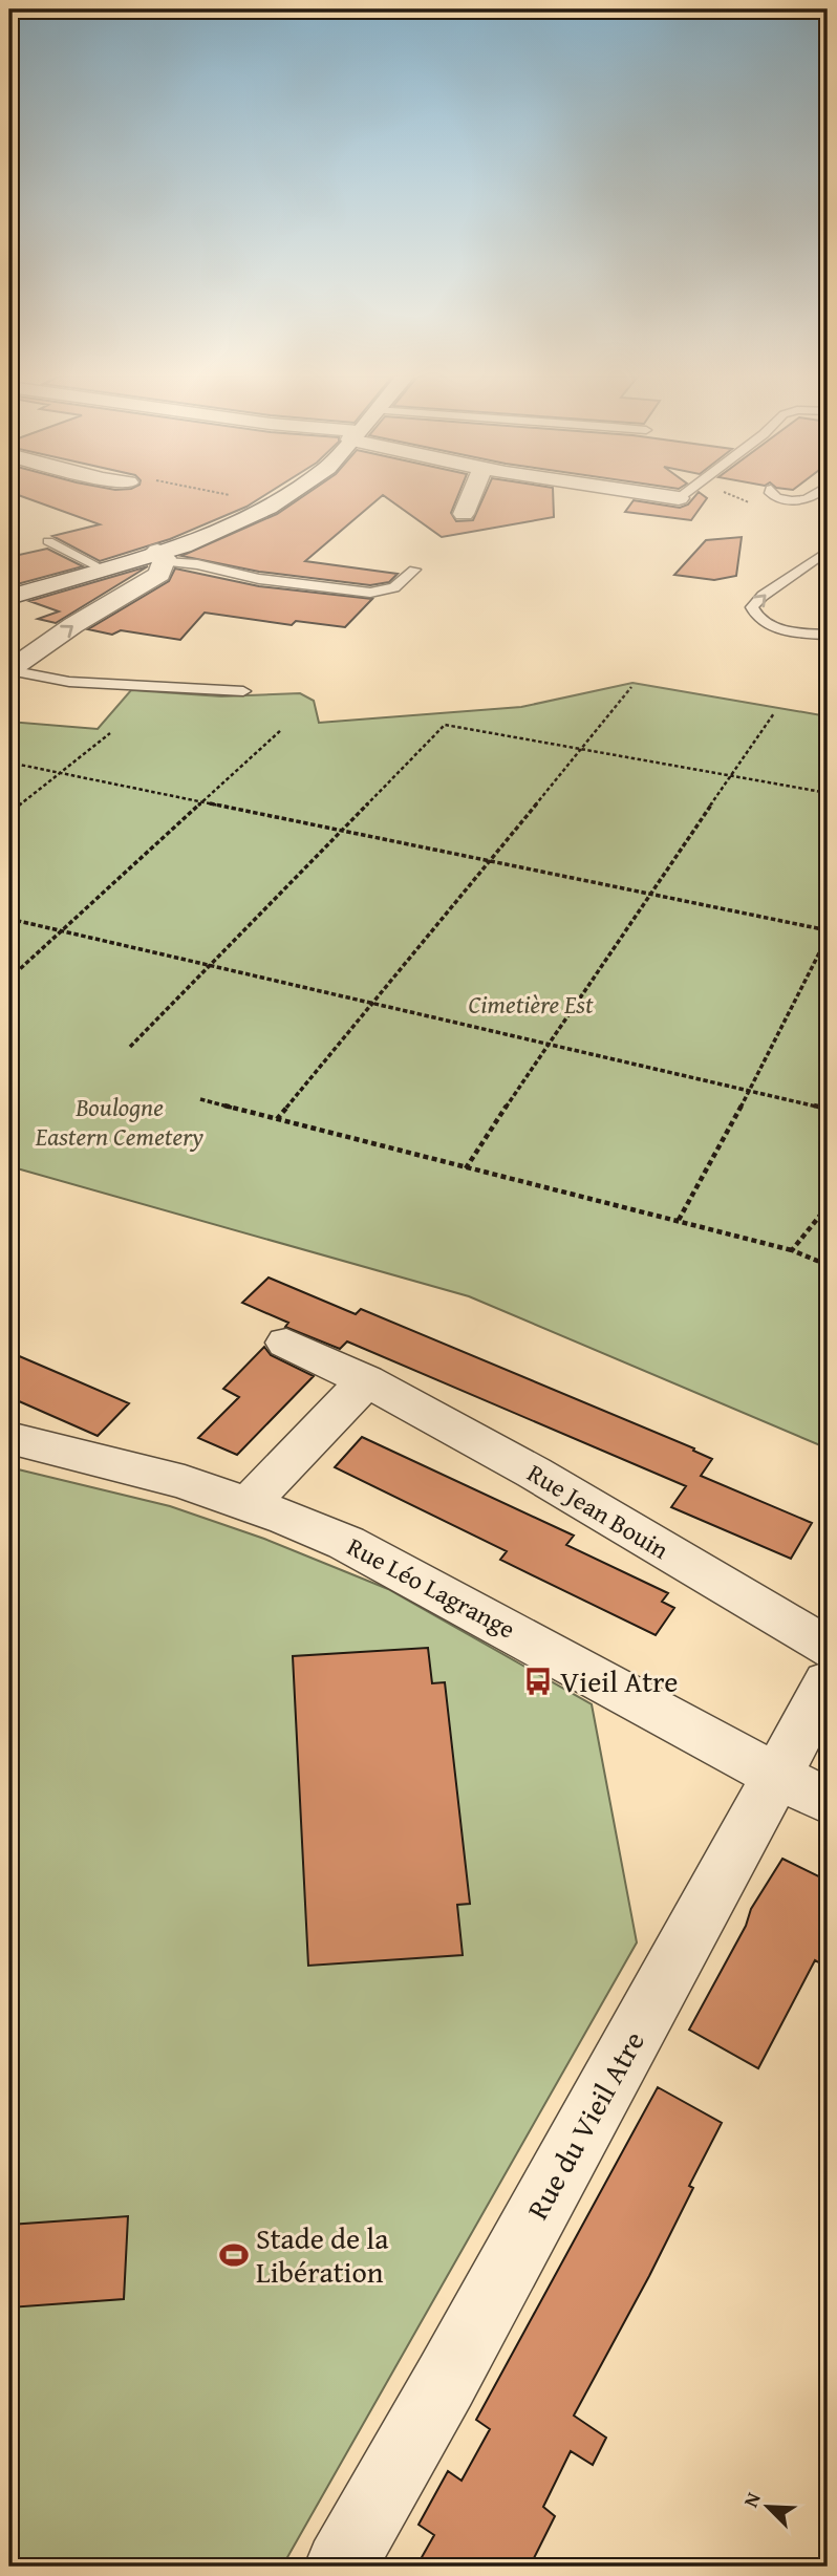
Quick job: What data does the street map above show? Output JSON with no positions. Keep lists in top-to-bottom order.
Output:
{
  "streets": {
    "street": ["Rue Jean Bouin", "Rue Léo Lagrange", "Rue du Vieil Atre"]
  },
  "crossings": [
    ["Rue Léo Lagrange", "Rue du Vieil Atre"]
  ],
  "parks": ["Cimetière Est", "Boulogne Eastern Cemetery"],
  "places": {
    "bus stop": ["Vieil Atre"],
    "sports": ["Stade de la Libération"]
  },
  "north": "top left"
}
